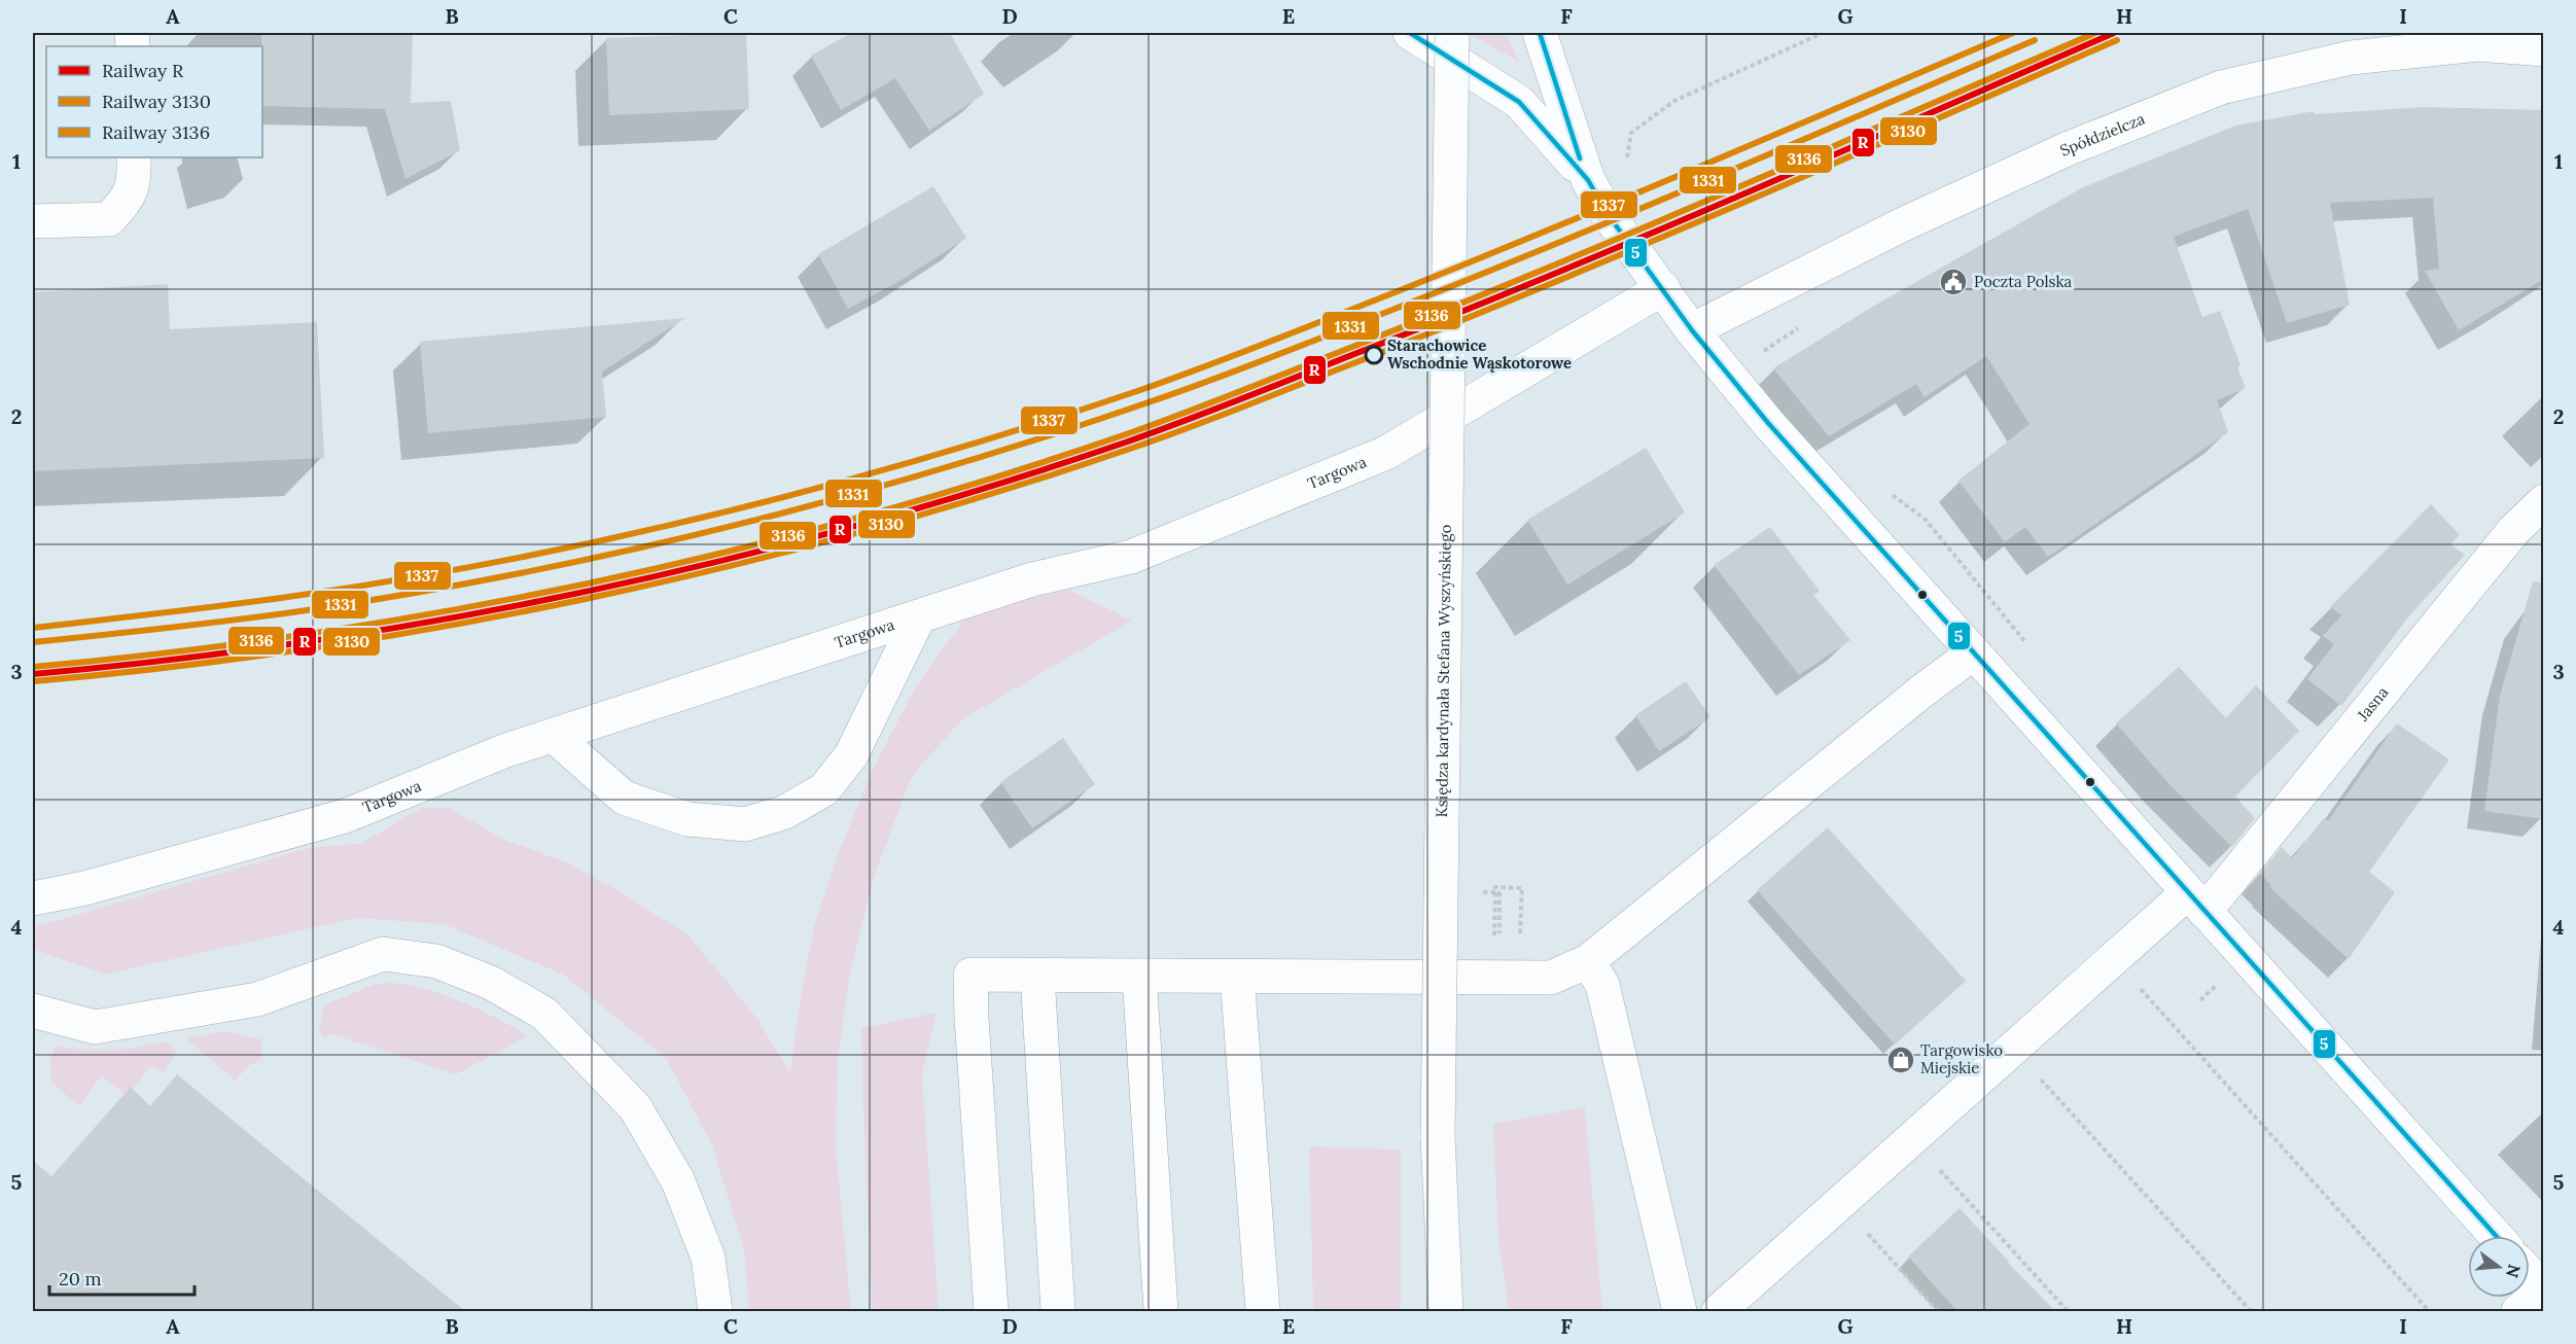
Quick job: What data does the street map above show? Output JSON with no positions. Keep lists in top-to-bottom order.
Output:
{
  "streets": {
    "street": [
      "Spółdzielcza",
      "Targowa",
      "Księdza kardynała Stefana Wyszyńskiego",
      "Jasna"
    ]
  },
  "places": {
    "public building": ["Poczta Polska"],
    "other": ["Starachowice Wschodnie Wąskotorowe"],
    "shop": ["Targowisko Miejskie"]
  },
  "lines": [
    "rail line R",
    "rail line 3136",
    "transit line 1337",
    "transit line 5",
    "rail line 3130",
    "transit line 1331"
  ],
  "legend": ["Railway R", "Railway 3130", "Railway 3136"],
  "scale_bar": "20 m",
  "north": "right",
  "grid": {
    "columns": [
      "A",
      "B",
      "C",
      "D",
      "E",
      "F",
      "G",
      "H",
      "I"
    ],
    "rows": [
      "1",
      "2",
      "3",
      "4",
      "5"
    ]
  }
}
